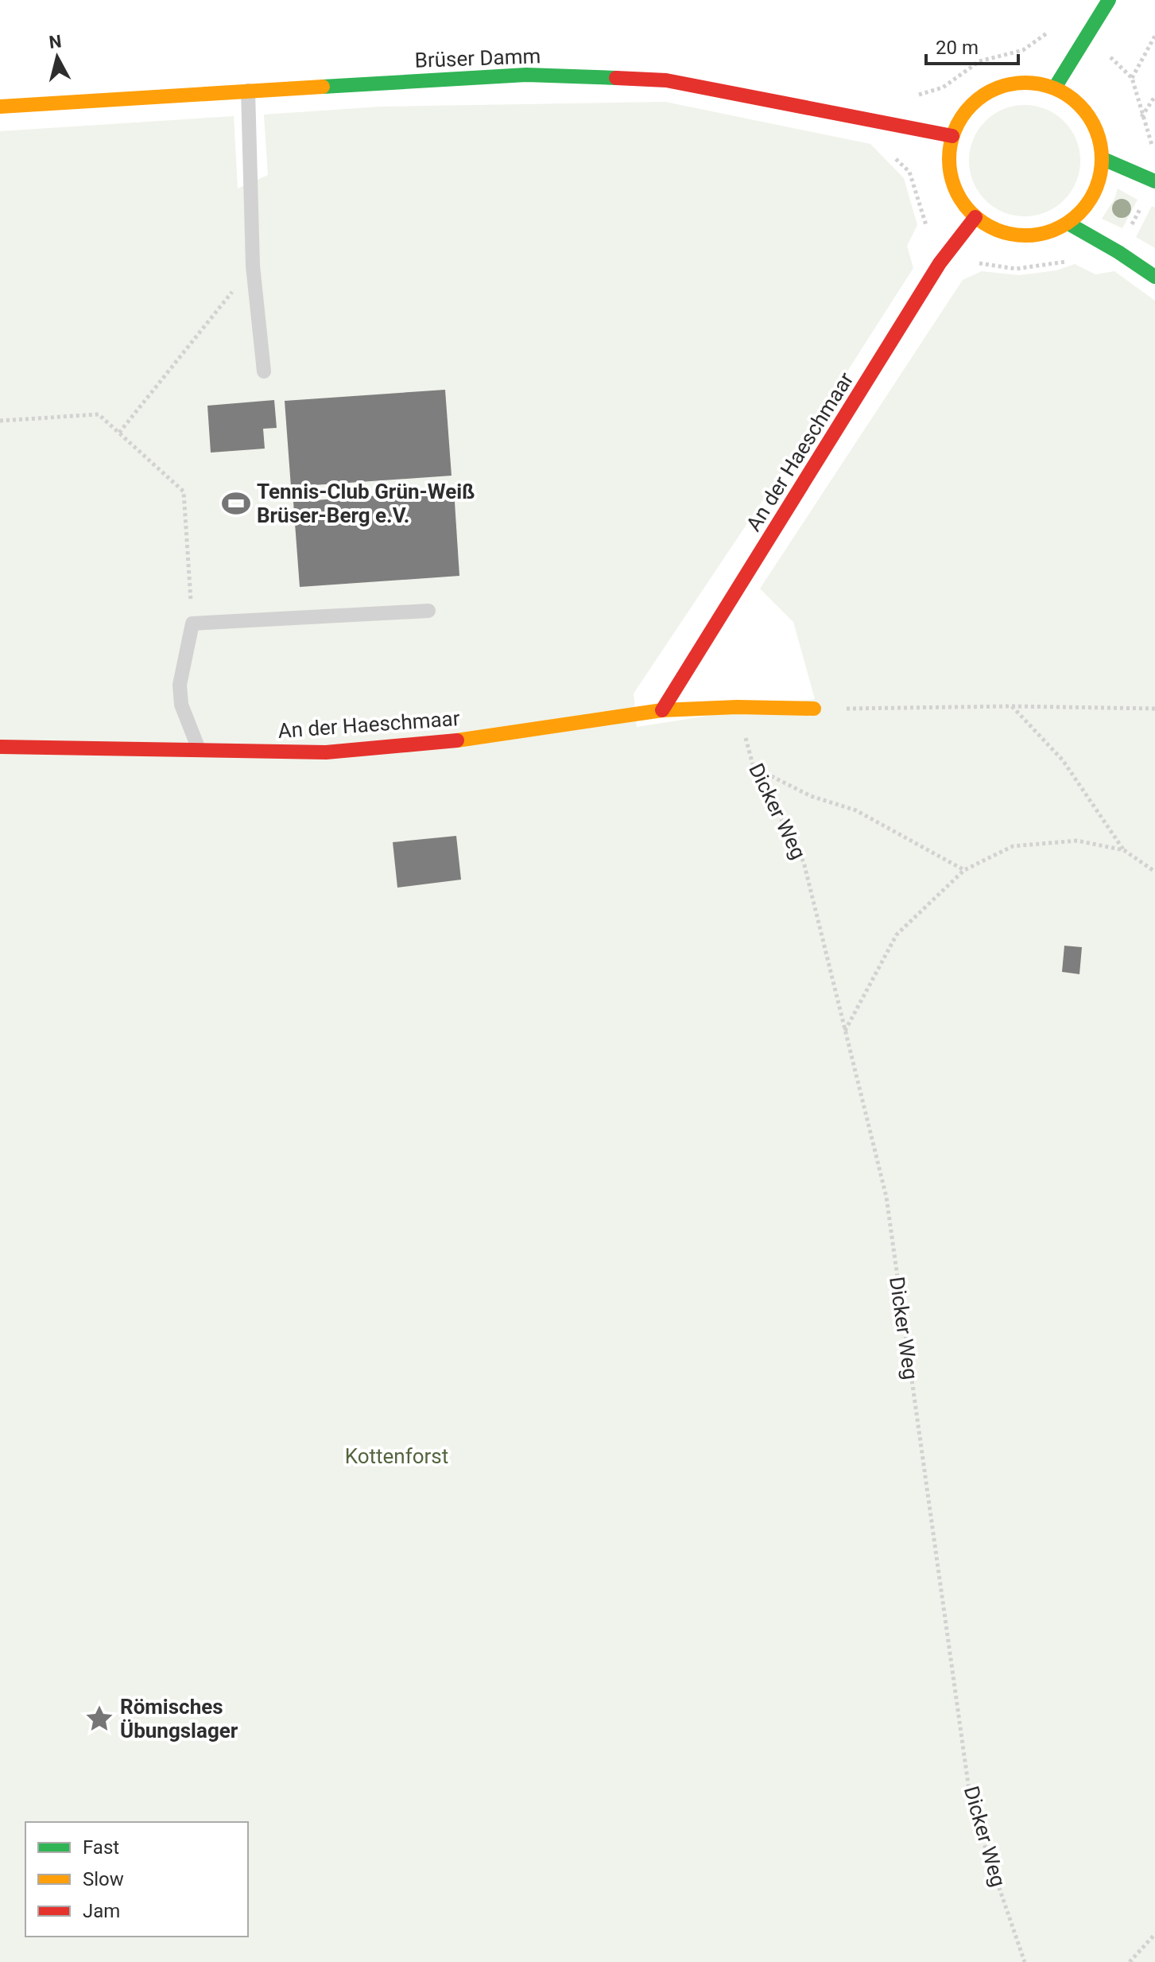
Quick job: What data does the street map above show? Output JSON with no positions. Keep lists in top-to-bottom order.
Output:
{
  "streets": {
    "street": ["Brüser Damm", "An der Haeschmaar"],
    "path": ["Dicker Weg"]
  },
  "crossings": [
    ["Brüser Damm", "An der Haeschmaar"],
    ["An der Haeschmaar", "Dicker Weg"]
  ],
  "parks": ["Kottenforst"],
  "places": {
    "sports": ["Tennis-Club Grün-Weiß Brüser-Berg e.V."],
    "place": ["Römisches Übungslager"]
  },
  "legend": ["Fast", "Slow", "Jam"],
  "scale_bar": "20 m",
  "north": "top"
}
